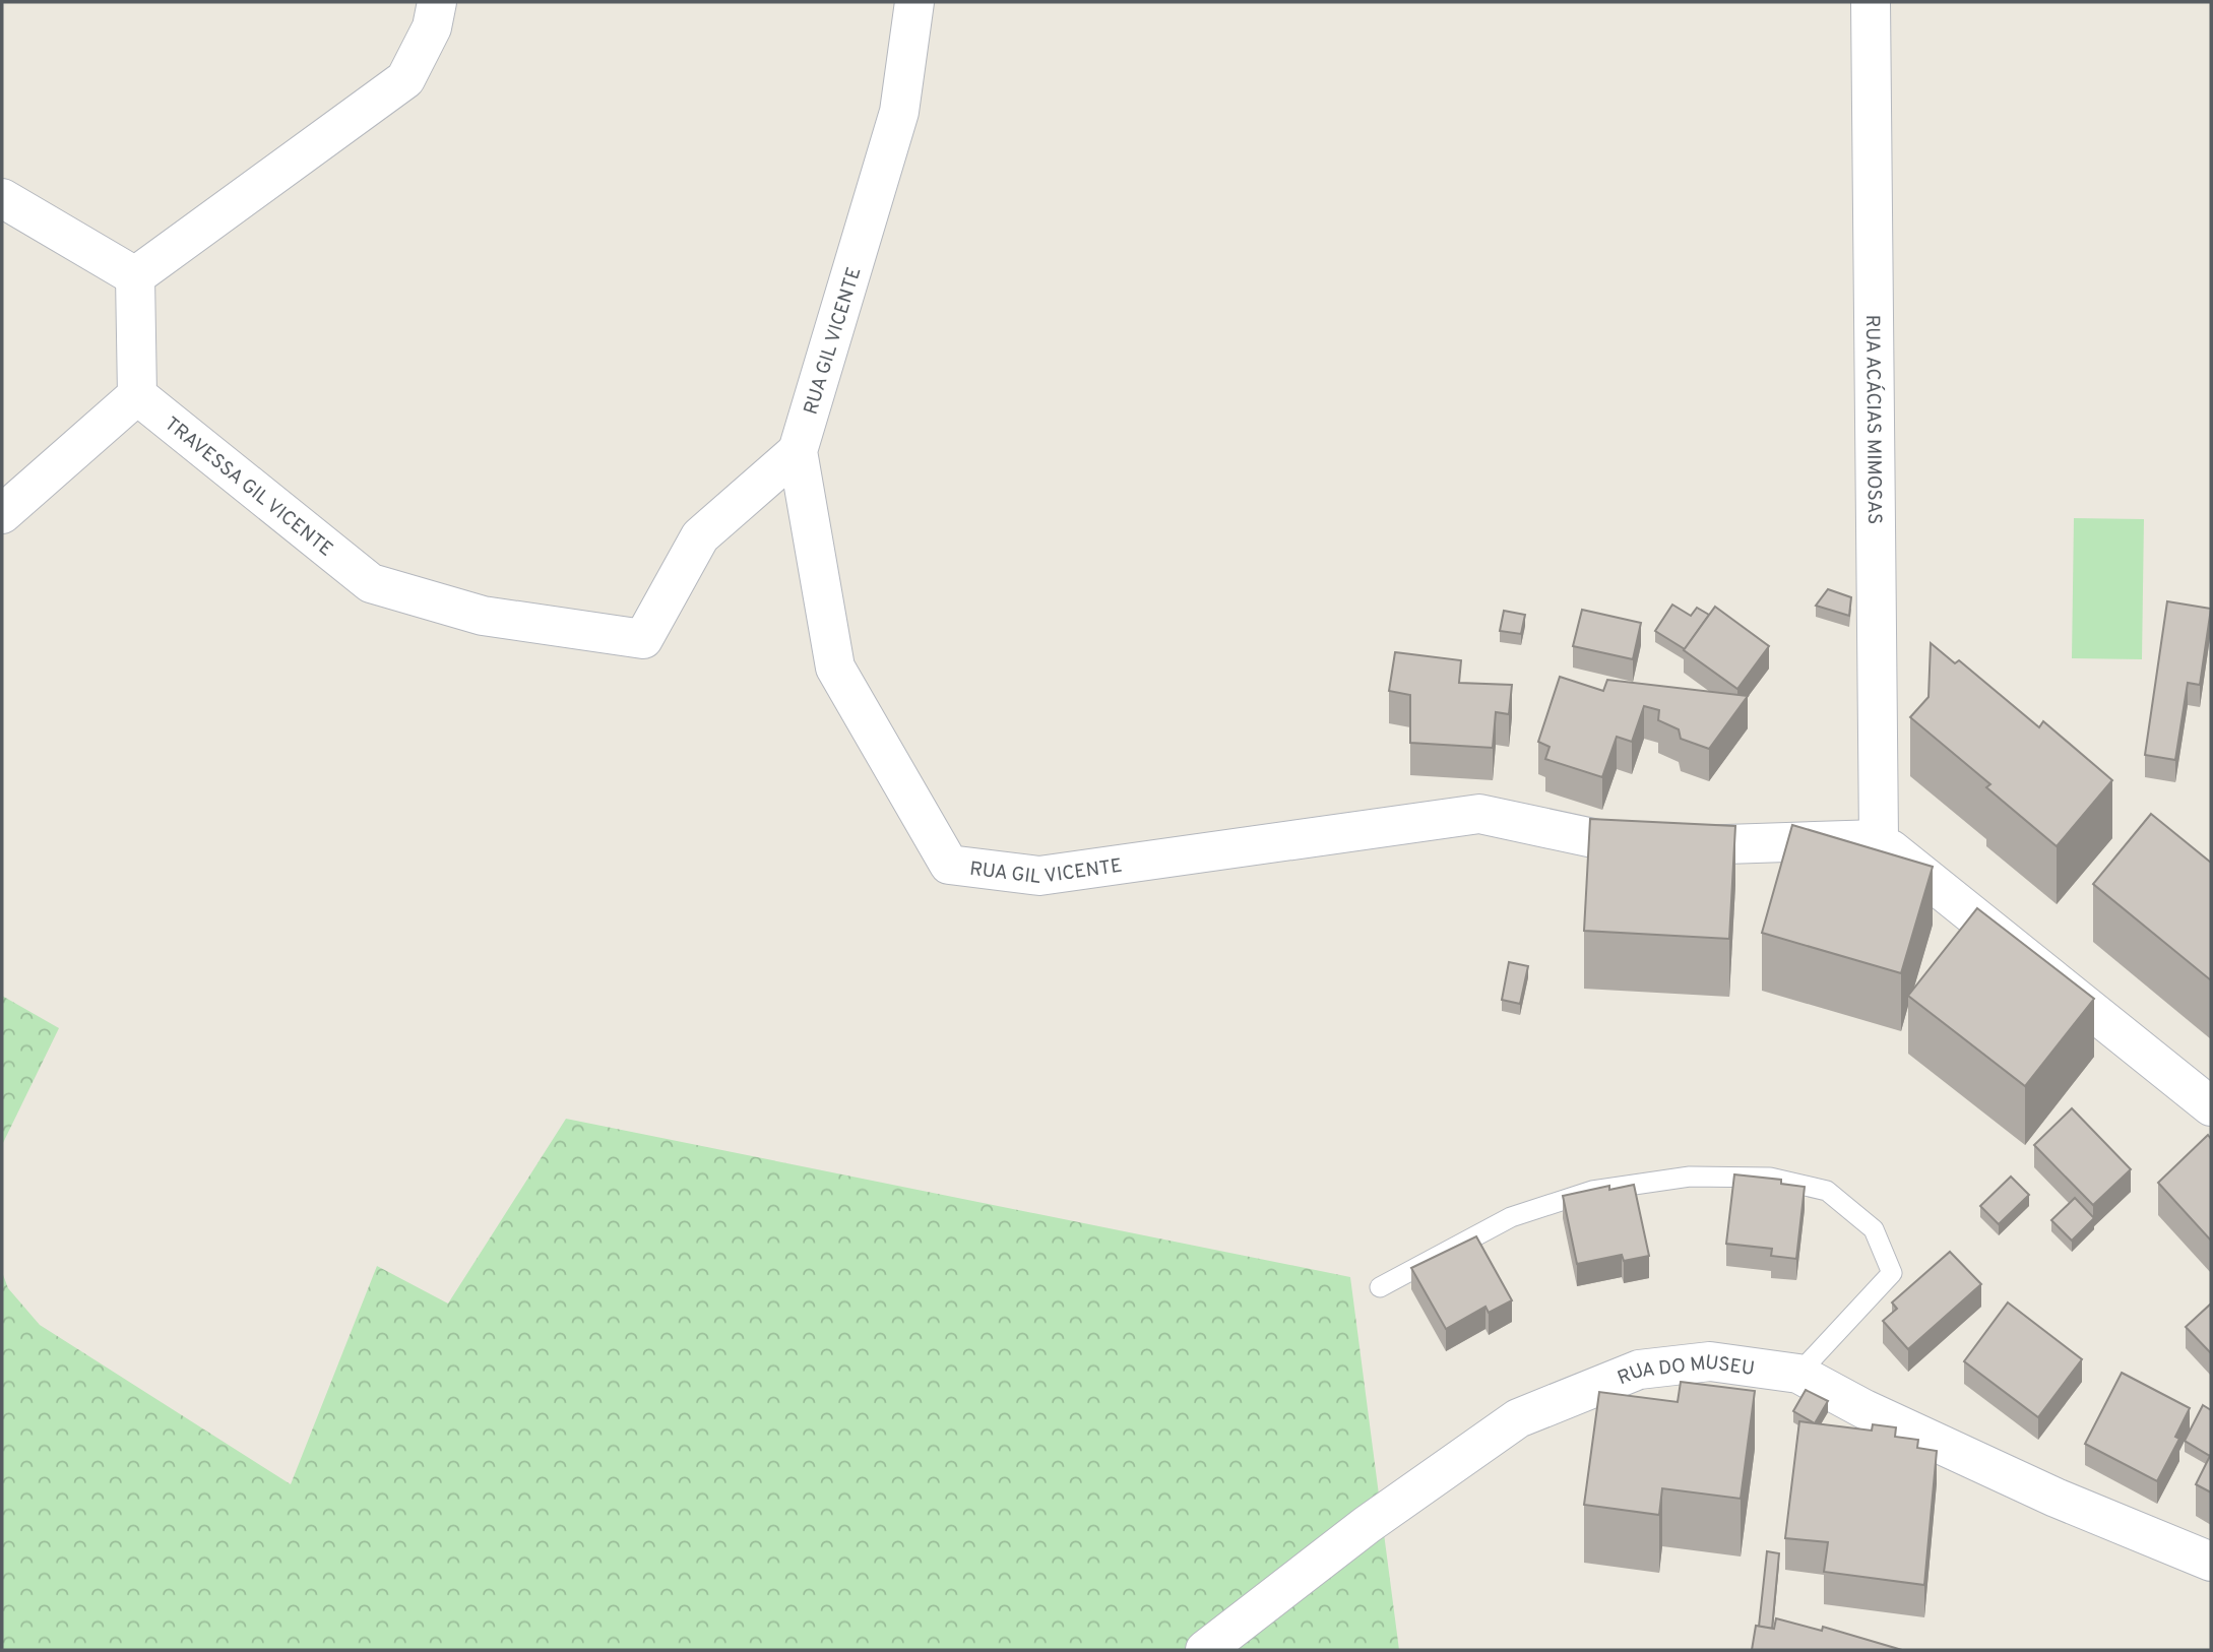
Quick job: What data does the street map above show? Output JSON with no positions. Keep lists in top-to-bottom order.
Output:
{
  "streets": {
    "street": [
      "RUA GIL VICENTE",
      "RUA ACÁCIAS MIMOSAS",
      "TRAVESSA GIL VICENTE",
      "RUA DO MUSEU"
    ]
  },
  "crossings": [
    ["RUA GIL VICENTE", "RUA ACÁCIAS MIMOSAS"],
    ["RUA GIL VICENTE", "TRAVESSA GIL VICENTE"]
  ]
}
